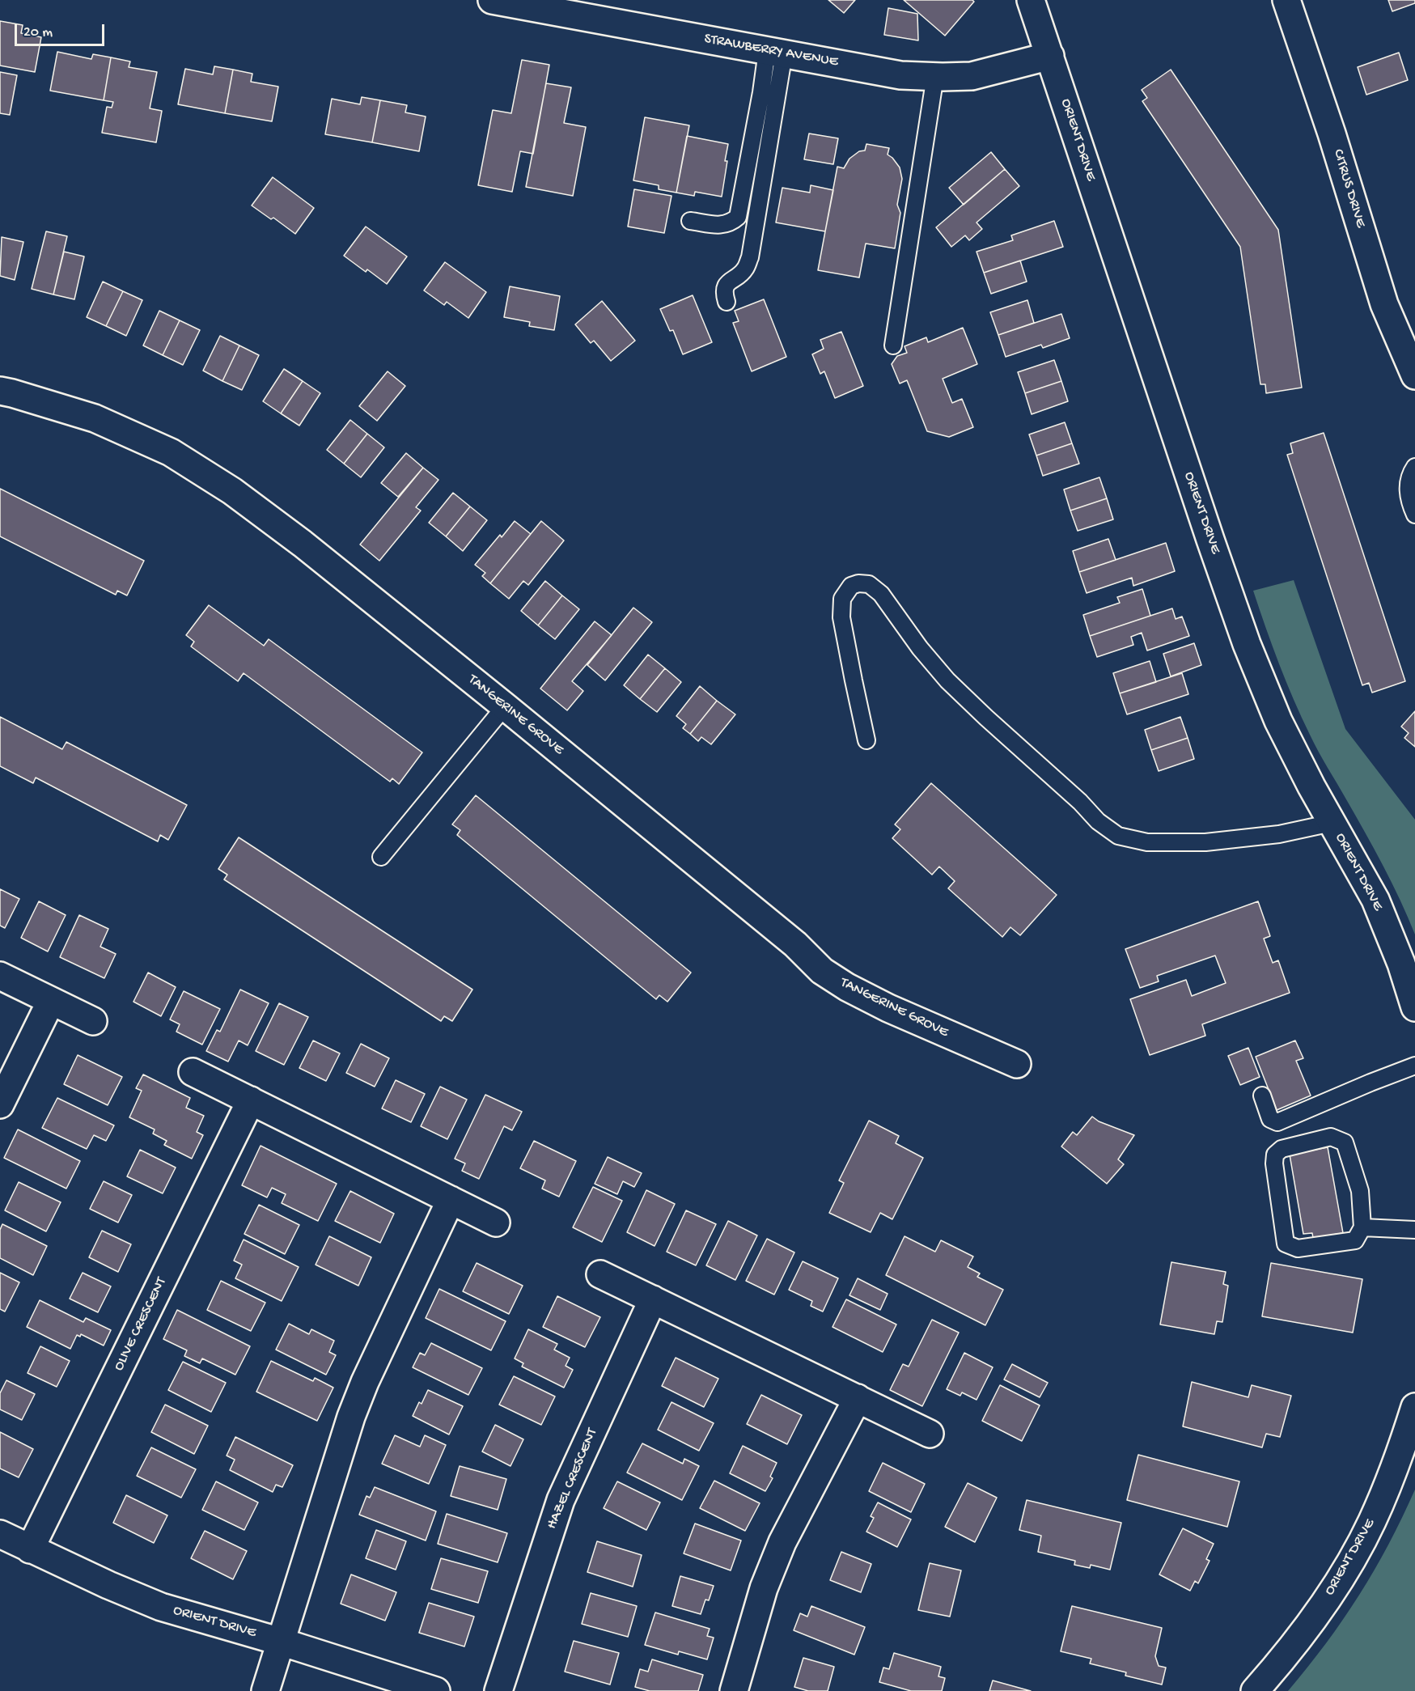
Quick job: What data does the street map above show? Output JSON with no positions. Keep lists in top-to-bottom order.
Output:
{
  "streets": {
    "street": [
      "STRAWBERRY AVENUE",
      "ORIENT DRIVE",
      "CITRUS DRIVE",
      "TANGERINE GROVE",
      "OLIVE CRESCENT",
      "HAZEL CRESCENT"
    ]
  },
  "crossings": [
    ["STRAWBERRY AVENUE", "ORIENT DRIVE"],
    ["ORIENT DRIVE", "OLIVE CRESCENT"]
  ],
  "scale_bar": "20 m"
}
